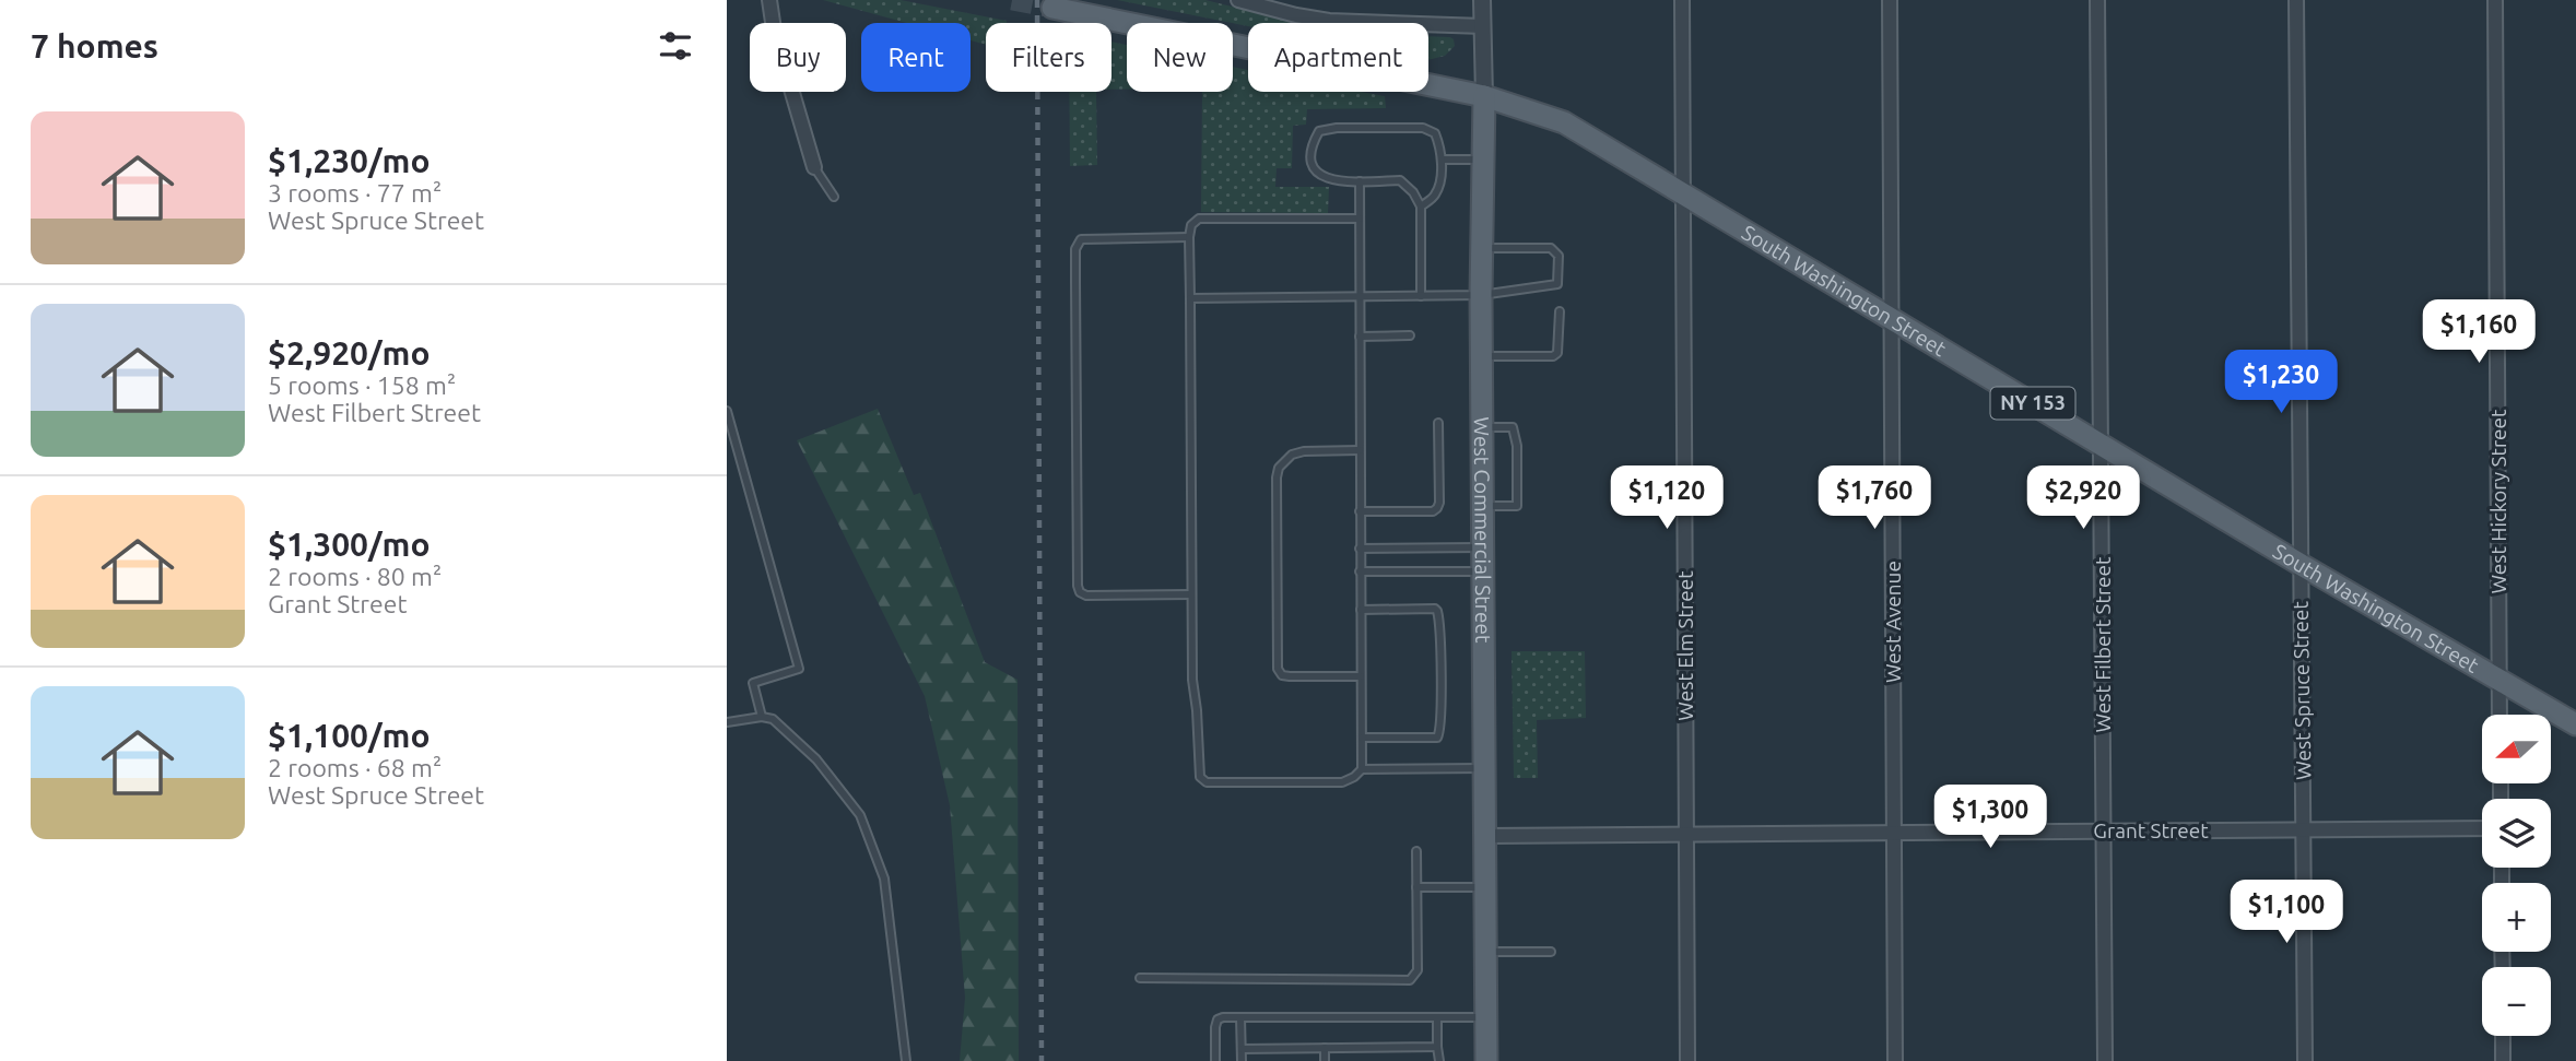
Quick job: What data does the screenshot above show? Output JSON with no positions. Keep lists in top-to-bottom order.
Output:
{
  "streets": {
    "main road": ["South Washington Street", "NY 153", "West Commercial Street"],
    "street": [
      "West Hickory Street",
      "West Avenue",
      "West Filbert Street",
      "West Elm Street",
      "West Spruce Street",
      "Grant Street"
    ]
  },
  "crossings": [
    ["South Washington Street", "West Hickory Street"],
    ["South Washington Street", "West Commercial Street"],
    ["South Washington Street", "West Avenue"],
    ["South Washington Street", "West Filbert Street"],
    ["South Washington Street", "West Elm Street"],
    ["South Washington Street", "West Spruce Street"],
    ["West Commercial Street", "Grant Street"],
    ["West Avenue", "Grant Street"],
    ["West Filbert Street", "Grant Street"],
    ["West Elm Street", "Grant Street"],
    ["West Spruce Street", "Grant Street"]
  ],
  "north": "left",
  "page": {
    "heading": "7 homes",
    "chip": [
      "Buy",
      "Rent",
      "Filters",
      "New",
      "Apartment"
    ],
    "list": [
      {
        "name": "$1,230/mo",
        "note": "3 rooms · 77 m² · West Spruce Street"
      },
      {
        "name": "$2,920/mo",
        "note": "5 rooms · 158 m² · West Filbert Street"
      },
      {
        "name": "$1,300/mo",
        "note": "2 rooms · 80 m² · Grant Street"
      },
      {
        "name": "$1,100/mo",
        "note": "2 rooms · 68 m² · West Spruce Street"
      }
    ],
    "price": [
      "$1,160",
      "$1,230",
      "$1,120",
      "$1,760",
      "$2,920",
      "$1,300",
      "$1,100"
    ],
    "map_buttons": ["+", "−"]
  }
}
